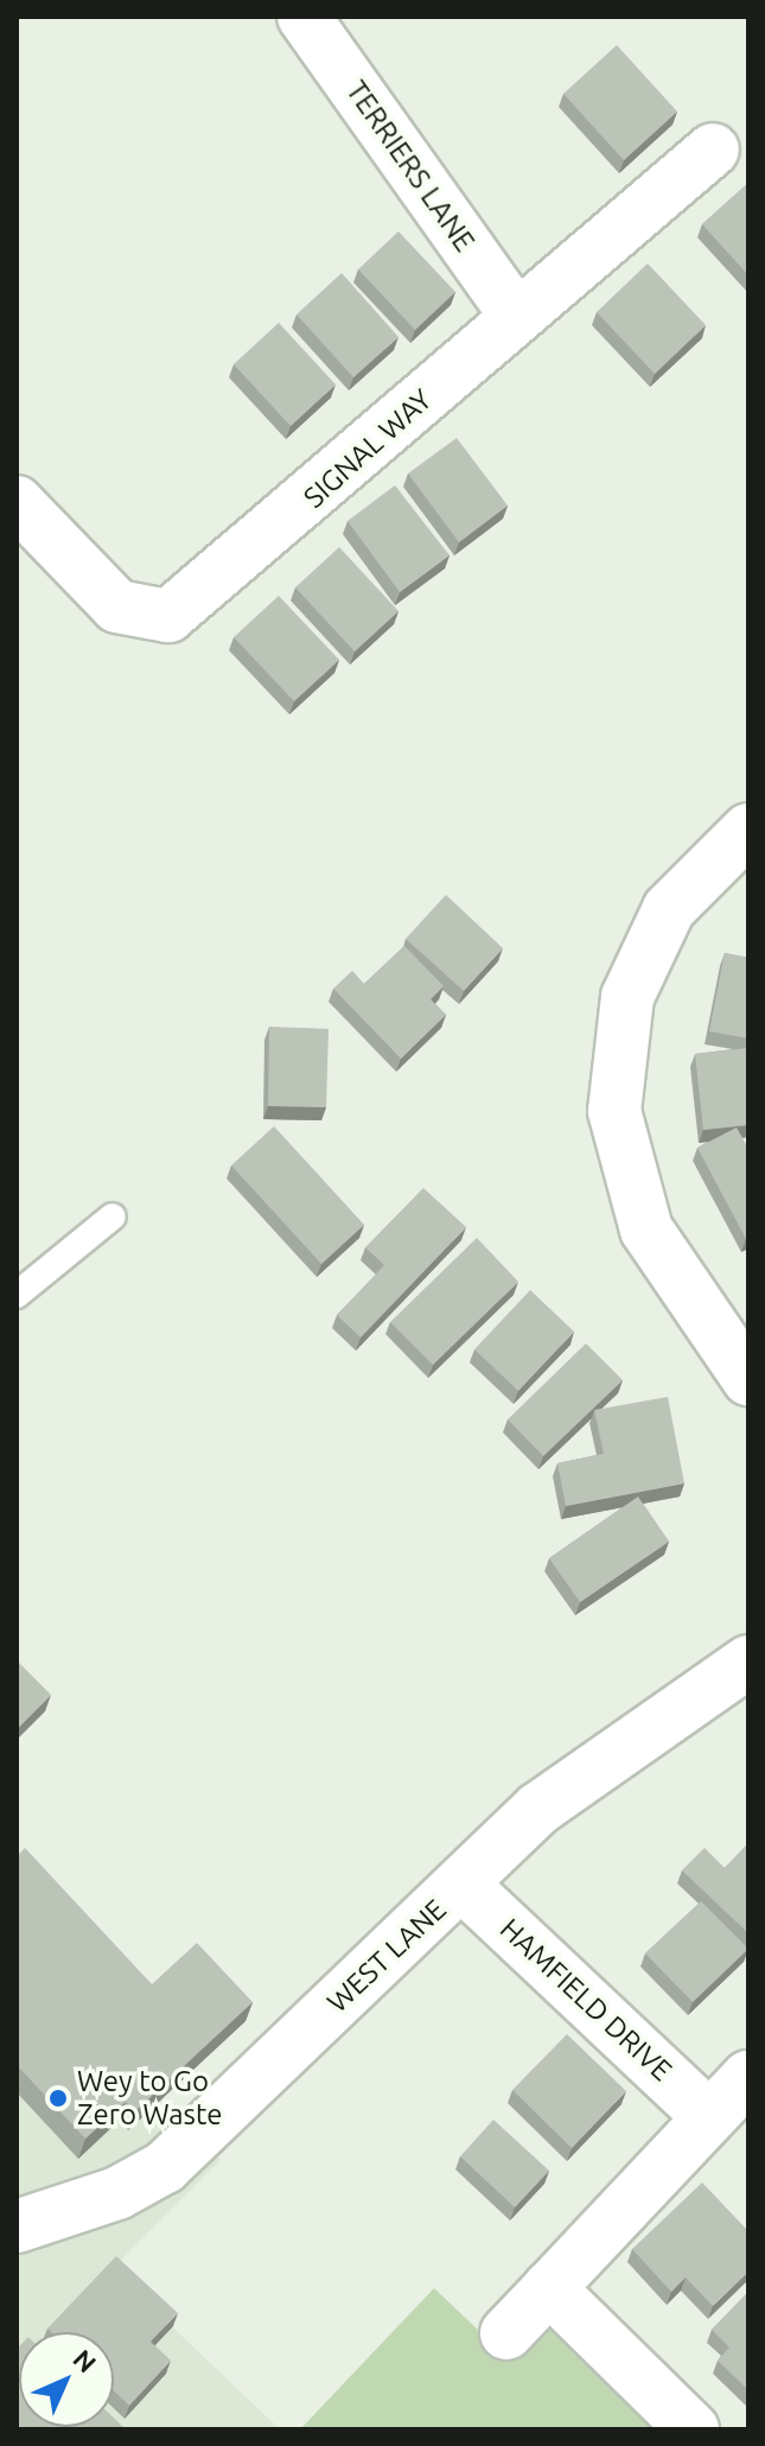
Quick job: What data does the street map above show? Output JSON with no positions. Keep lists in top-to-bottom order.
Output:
{
  "streets": {
    "street": [
      "TERRIERS LANE",
      "SIGNAL WAY",
      "WEST LANE",
      "HAMFIELD DRIVE"
    ]
  },
  "crossings": [
    ["TERRIERS LANE", "SIGNAL WAY"],
    ["WEST LANE", "HAMFIELD DRIVE"]
  ],
  "places": ["Wey to Go Zero Waste"],
  "north": "top right"
}
